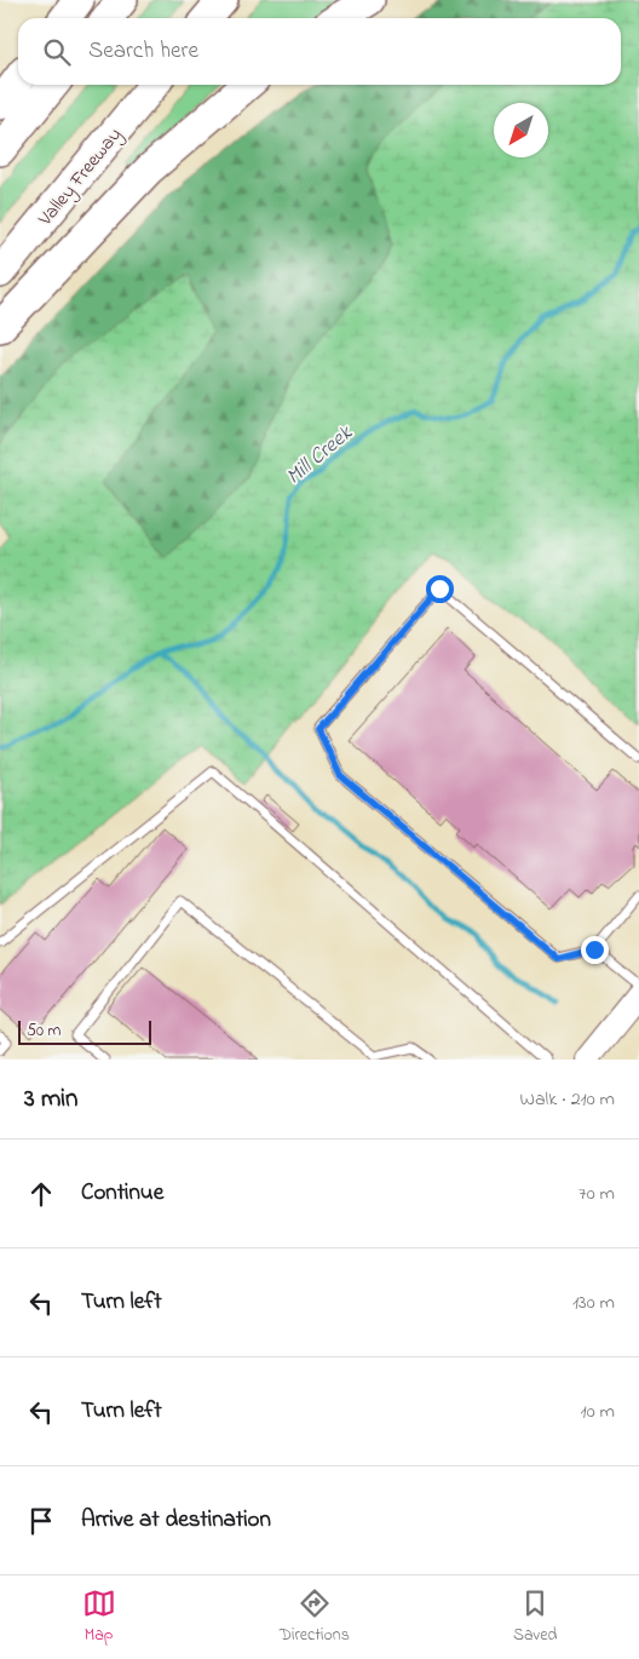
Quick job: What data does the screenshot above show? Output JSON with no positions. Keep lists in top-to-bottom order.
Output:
{
  "streets": {
    "highway": ["Valley Freeway"]
  },
  "water": ["Mill Creek"],
  "scale_bar": "50 m",
  "north": "bottom left",
  "page": {
    "search": "Search here",
    "scale": "50 m",
    "heading": ["3 min", "Walk · 210 m"],
    "list": [
      ["Continue", "70 m"],
      ["Turn left", "130 m"],
      ["Turn left", "10 m"],
      "Arrive at destination"
    ],
    "nav": ["Map", "Directions", "Saved"]
  }
}
